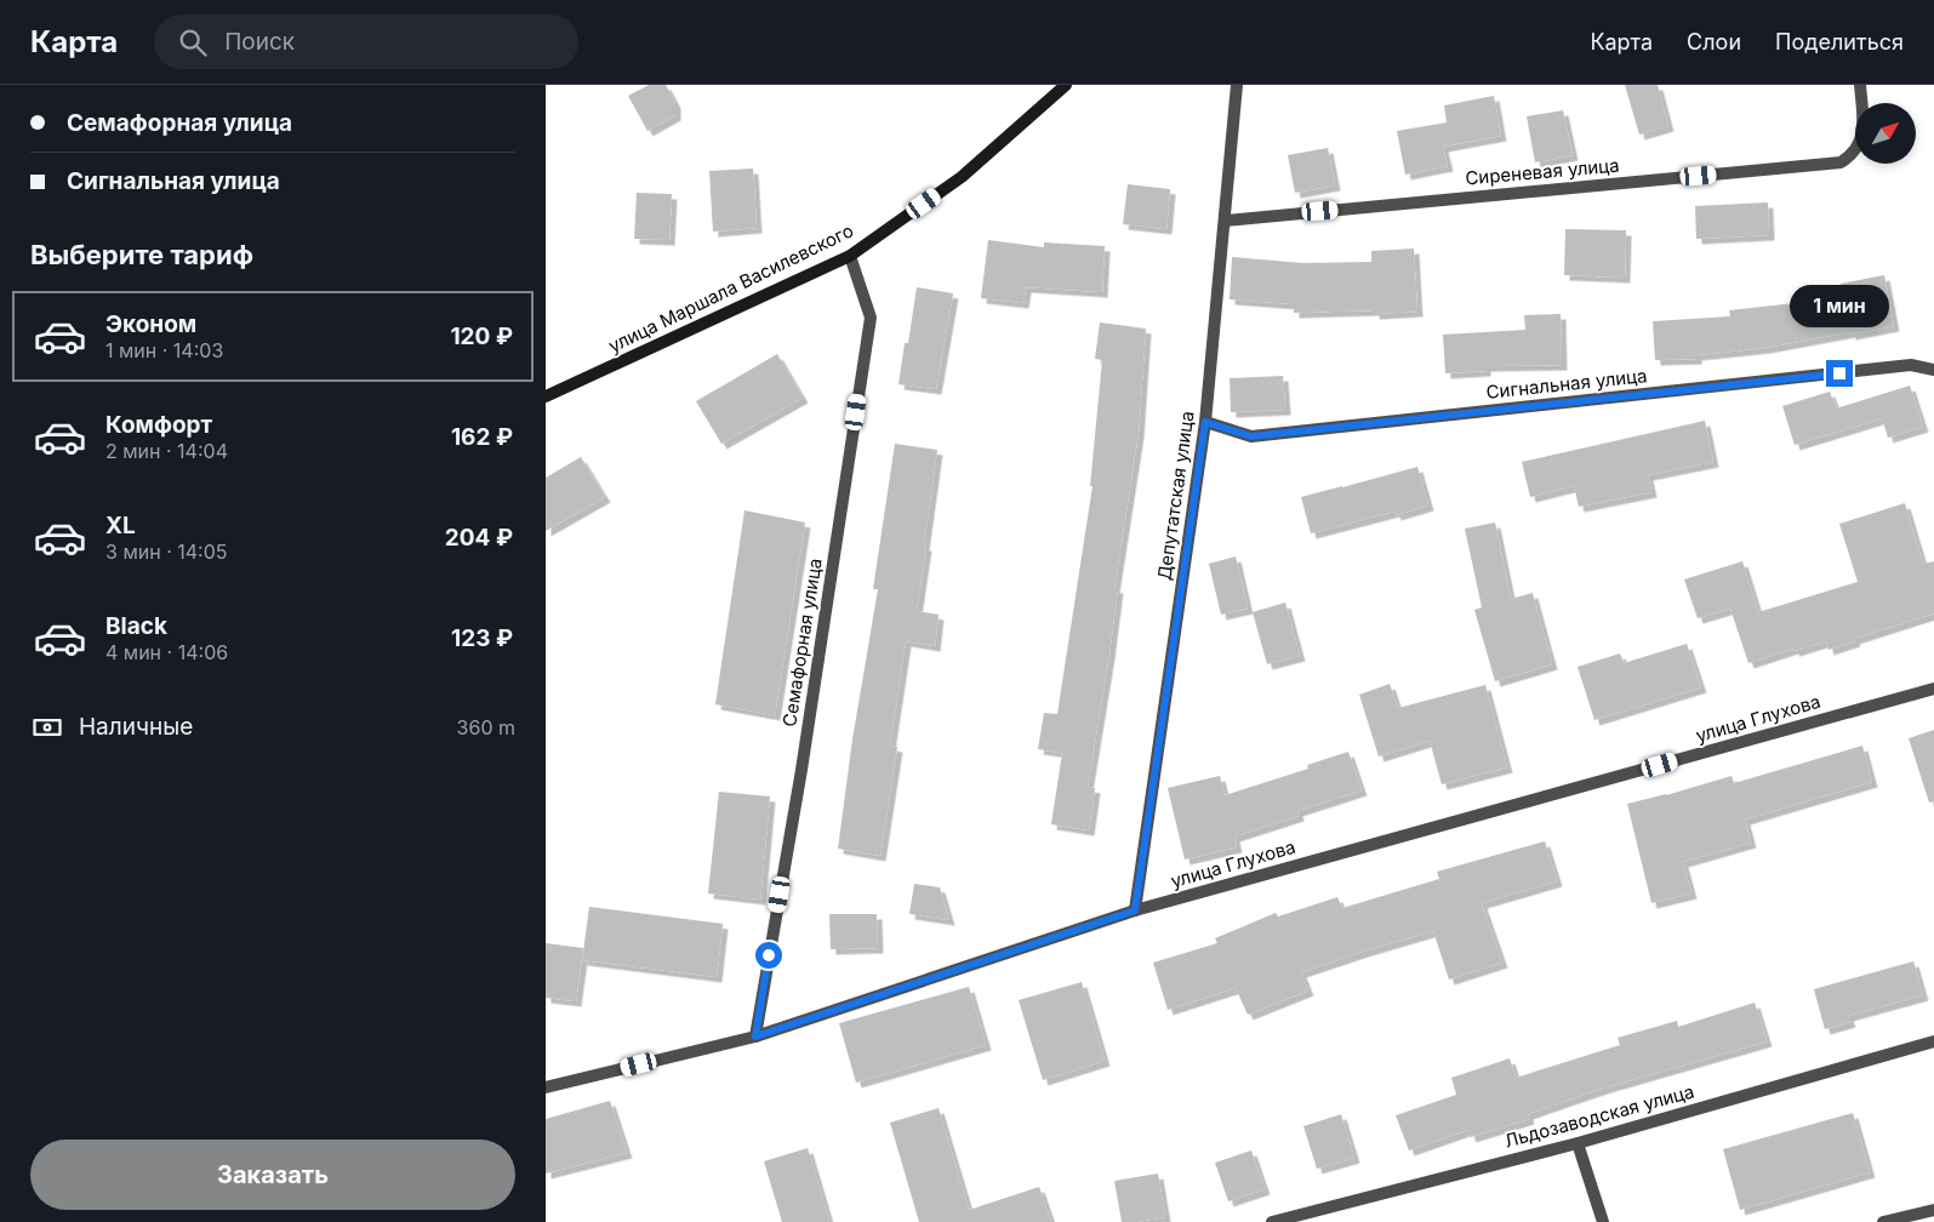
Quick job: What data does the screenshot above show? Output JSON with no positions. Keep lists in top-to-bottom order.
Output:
{
  "streets": {
    "main road": ["улица Маршала Василевского"],
    "street": [
      "Сиреневая улица",
      "Сигнальная улица",
      "Депутатская улица",
      "Семафорная улица",
      "улица Глухова",
      "Льдозаводская улица"
    ]
  },
  "crossings": [
    ["Сиреневая улица", "Депутатская улица"],
    ["улица Маршала Василевского", "Семафорная улица"],
    ["Сигнальная улица", "Депутатская улица"],
    ["Депутатская улица", "улица Глухова"],
    ["Семафорная улица", "улица Глухова"]
  ],
  "north": "top right",
  "page": {
    "header": "Карта",
    "search": "Поиск",
    "nav": ["Карта", "Слои", "Поделиться"],
    "banner": ["Семафорная улица", "Сигнальная улица"],
    "heading": "Выберите тариф",
    "bubble": "1 мин",
    "list": [
      {
        "name": "Эконом",
        "note": "1 мин · 14:03",
        "value": "120 ₽"
      },
      {
        "name": "Комфорт",
        "note": "2 мин · 14:04",
        "value": "162 ₽"
      },
      {
        "name": "XL",
        "note": "3 мин · 14:05",
        "value": "204 ₽"
      },
      {
        "name": "Black",
        "note": "4 мин · 14:06",
        "value": "123 ₽"
      }
    ],
    "pay": ["Наличные", "360 m"],
    "buttons": "Заказать"
  }
}
